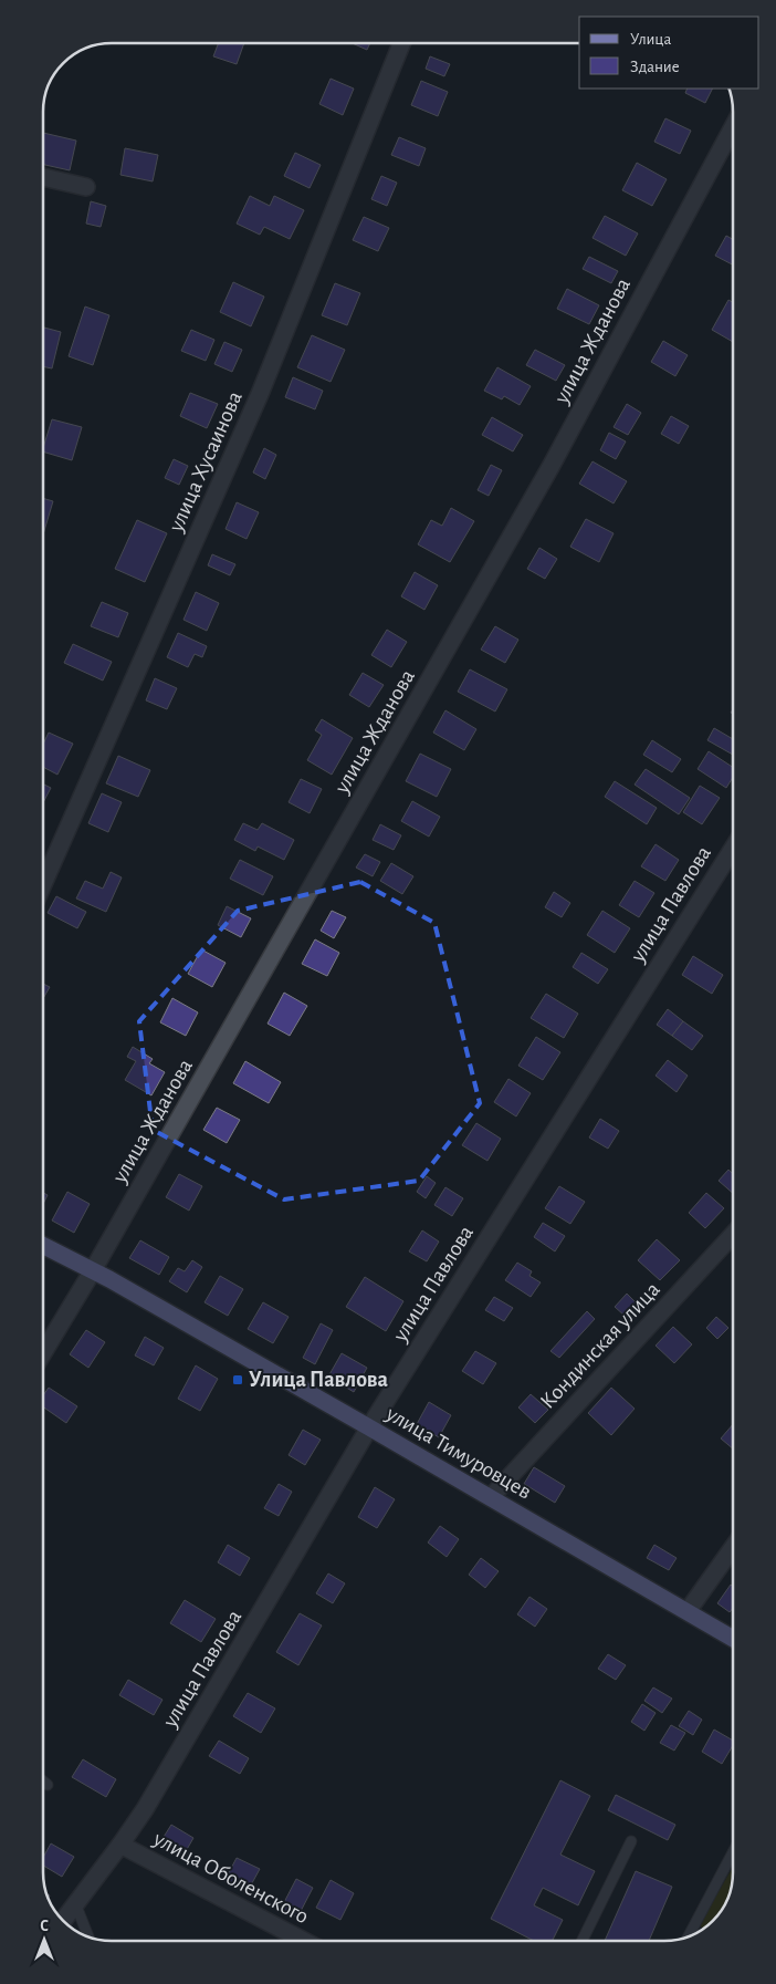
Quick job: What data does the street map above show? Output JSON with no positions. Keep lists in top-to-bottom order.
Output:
{
  "streets": {
    "main road": ["улица Тимуровцев"],
    "street": [
      "улица Жданова",
      "улица Хусаинова",
      "улица Павлова",
      "Кондинская улица",
      "улица Оболенского"
    ]
  },
  "crossings": [
    ["улица Жданова", "улица Тимуровцев"],
    ["улица Павлова", "улица Тимуровцев"],
    ["улица Павлова", "улица Оболенского"],
    ["Кондинская улица", "улица Тимуровцев"]
  ],
  "places": {
    "transit": ["Улица Павлова"]
  },
  "legend": ["Улица", "Здание"],
  "north": "top"
}
